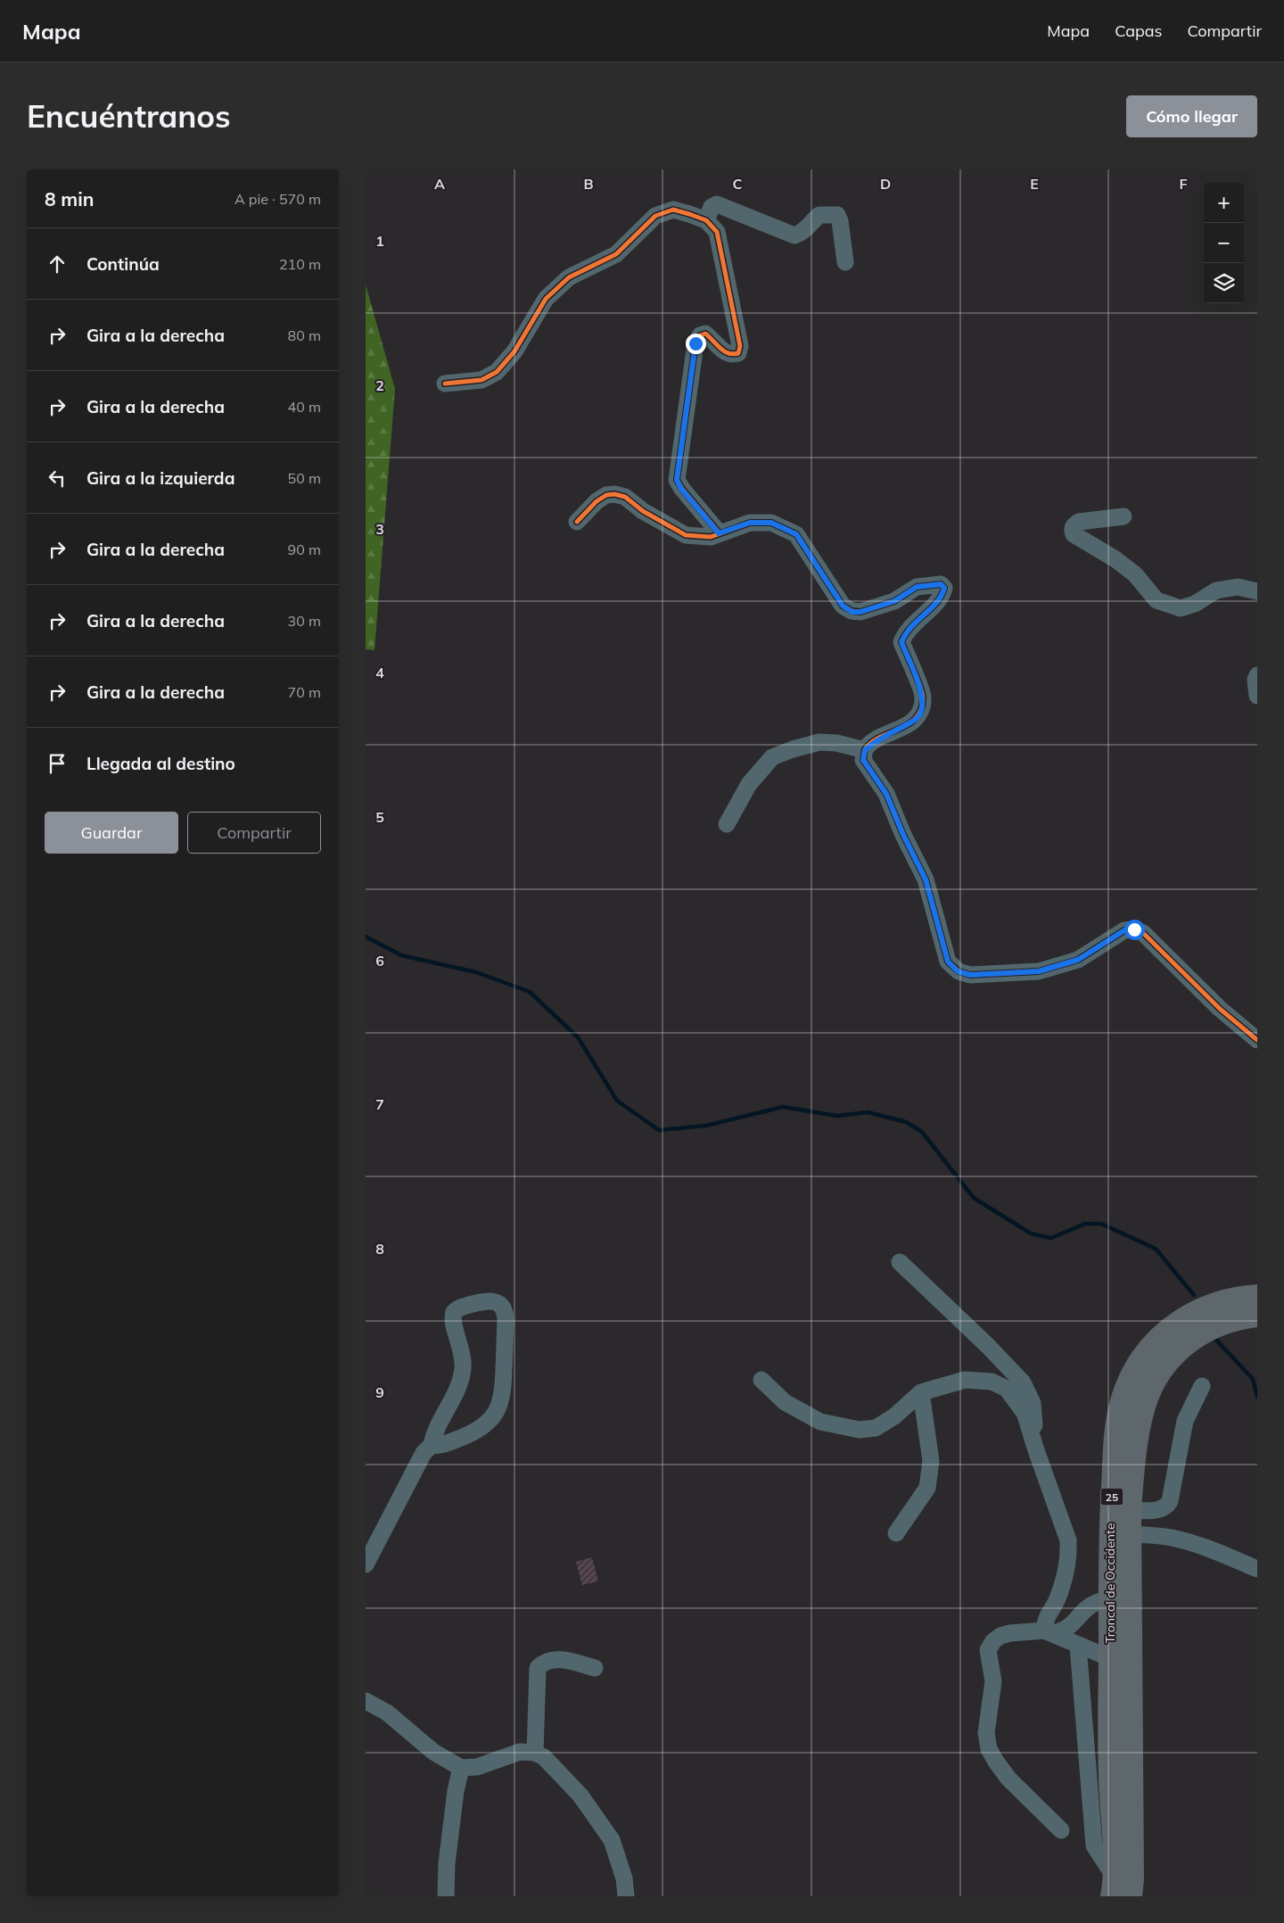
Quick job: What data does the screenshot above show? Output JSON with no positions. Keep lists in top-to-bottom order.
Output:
{
  "streets": {
    "highway": ["25", "Troncal de Occidente"]
  },
  "page": {
    "header": "Mapa",
    "nav": ["Mapa", "Capas", "Compartir"],
    "buttons": [
      "Cómo llegar",
      ["Guardar", "Compartir"]
    ],
    "title": "Encuéntranos",
    "heading": ["8 min", "A pie · 570 m"],
    "map_buttons": ["+", "−"],
    "list": [
      ["Continúa", "210 m"],
      ["Gira a la derecha", "80 m"],
      ["Gira a la derecha", "40 m"],
      ["Gira a la izquierda", "50 m"],
      ["Gira a la derecha", "90 m"],
      ["Gira a la derecha", "30 m"],
      ["Gira a la derecha", "70 m"],
      "Llegada al destino"
    ]
  },
  "grid": {
    "columns": [
      "A",
      "B",
      "C",
      "D",
      "E",
      "F"
    ],
    "rows": [
      "1",
      "2",
      "3",
      "4",
      "5",
      "6",
      "7",
      "8",
      "9"
    ]
  }
}
